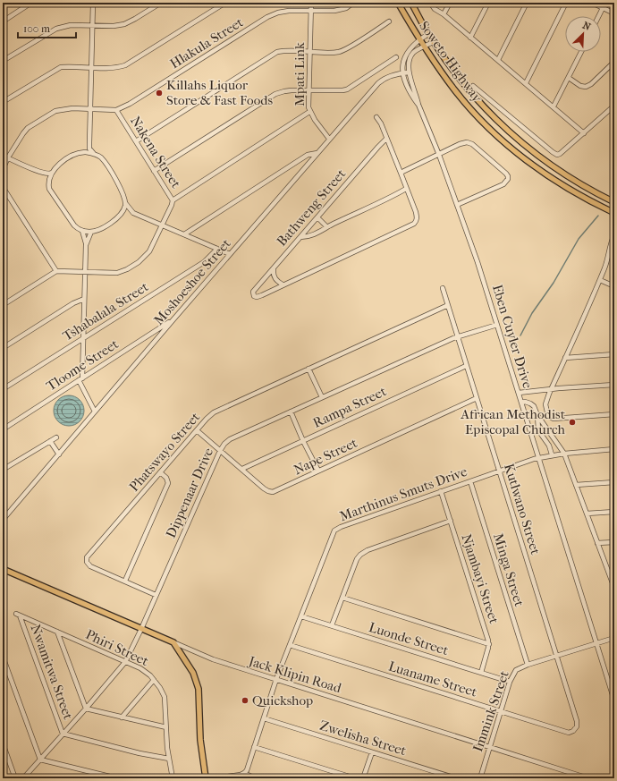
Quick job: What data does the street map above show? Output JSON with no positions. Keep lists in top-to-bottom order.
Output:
{
  "streets": {
    "main road": ["Soweto Highway", "Jack Klipin Road"],
    "street": [
      "Hlakula Street",
      "Mpati Link",
      "Nakena Street",
      "Bathweng Street",
      "Moshoeshoe Street",
      "Tshabalala Street",
      "Eben Cuyler Drive",
      "Tloome Street",
      "Rampa Street",
      "Phatswayo Street",
      "Nape Street",
      "Dippenaar Drive",
      "Marthinus Smuts Drive",
      "Kutlwano Street",
      "Minga Street",
      "Njambayi Street",
      "Luonde Street",
      "Phiri Street",
      "Nwamitwa Street",
      "Luaname Street",
      "Immink Street",
      "Zwelisha Street"
    ]
  },
  "crossings": [
    ["Hlakula Street", "Mpati Link"],
    ["Hlakula Street", "Nakena Street"],
    ["Soweto Highway", "Eben Cuyler Drive"],
    ["Mpati Link", "Moshoeshoe Street"],
    ["Moshoeshoe Street", "Eben Cuyler Drive"],
    ["Moshoeshoe Street", "Tloome Street"],
    ["Eben Cuyler Drive", "Dippenaar Drive"],
    ["Eben Cuyler Drive", "Marthinus Smuts Drive"],
    ["Eben Cuyler Drive", "Immink Street"],
    ["Rampa Street", "Nape Street"],
    ["Rampa Street", "Kutlwano Street"],
    ["Phatswayo Street", "Nape Street"],
    ["Phatswayo Street", "Dippenaar Drive"],
    ["Phatswayo Street", "Kutlwano Street"],
    ["Nape Street", "Dippenaar Drive"],
    ["Nape Street", "Kutlwano Street"],
    ["Dippenaar Drive", "Kutlwano Street"],
    ["Dippenaar Drive", "Phiri Street"],
    ["Dippenaar Drive", "Nwamitwa Street"],
    ["Dippenaar Drive", "Jack Klipin Road"],
    ["Marthinus Smuts Drive", "Kutlwano Street"],
    ["Marthinus Smuts Drive", "Minga Street"],
    ["Marthinus Smuts Drive", "Njambayi Street"],
    ["Marthinus Smuts Drive", "Luonde Street"],
    ["Marthinus Smuts Drive", "Jack Klipin Road"],
    ["Marthinus Smuts Drive", "Luaname Street"],
    ["Marthinus Smuts Drive", "Zwelisha Street"],
    ["Kutlwano Street", "Luaname Street"],
    ["Kutlwano Street", "Immink Street"],
    ["Minga Street", "Immink Street"],
    ["Njambayi Street", "Luonde Street"],
    ["Luonde Street", "Immink Street"],
    ["Phiri Street", "Nwamitwa Street"],
    ["Jack Klipin Road", "Immink Street"],
    ["Luaname Street", "Immink Street"]
  ],
  "places": ["Killahs Liquor Store & Fast Foods", "African Methodist Episcopal Church", "Quickshop"],
  "scale_bar": "100 m",
  "north": "top right"
}
